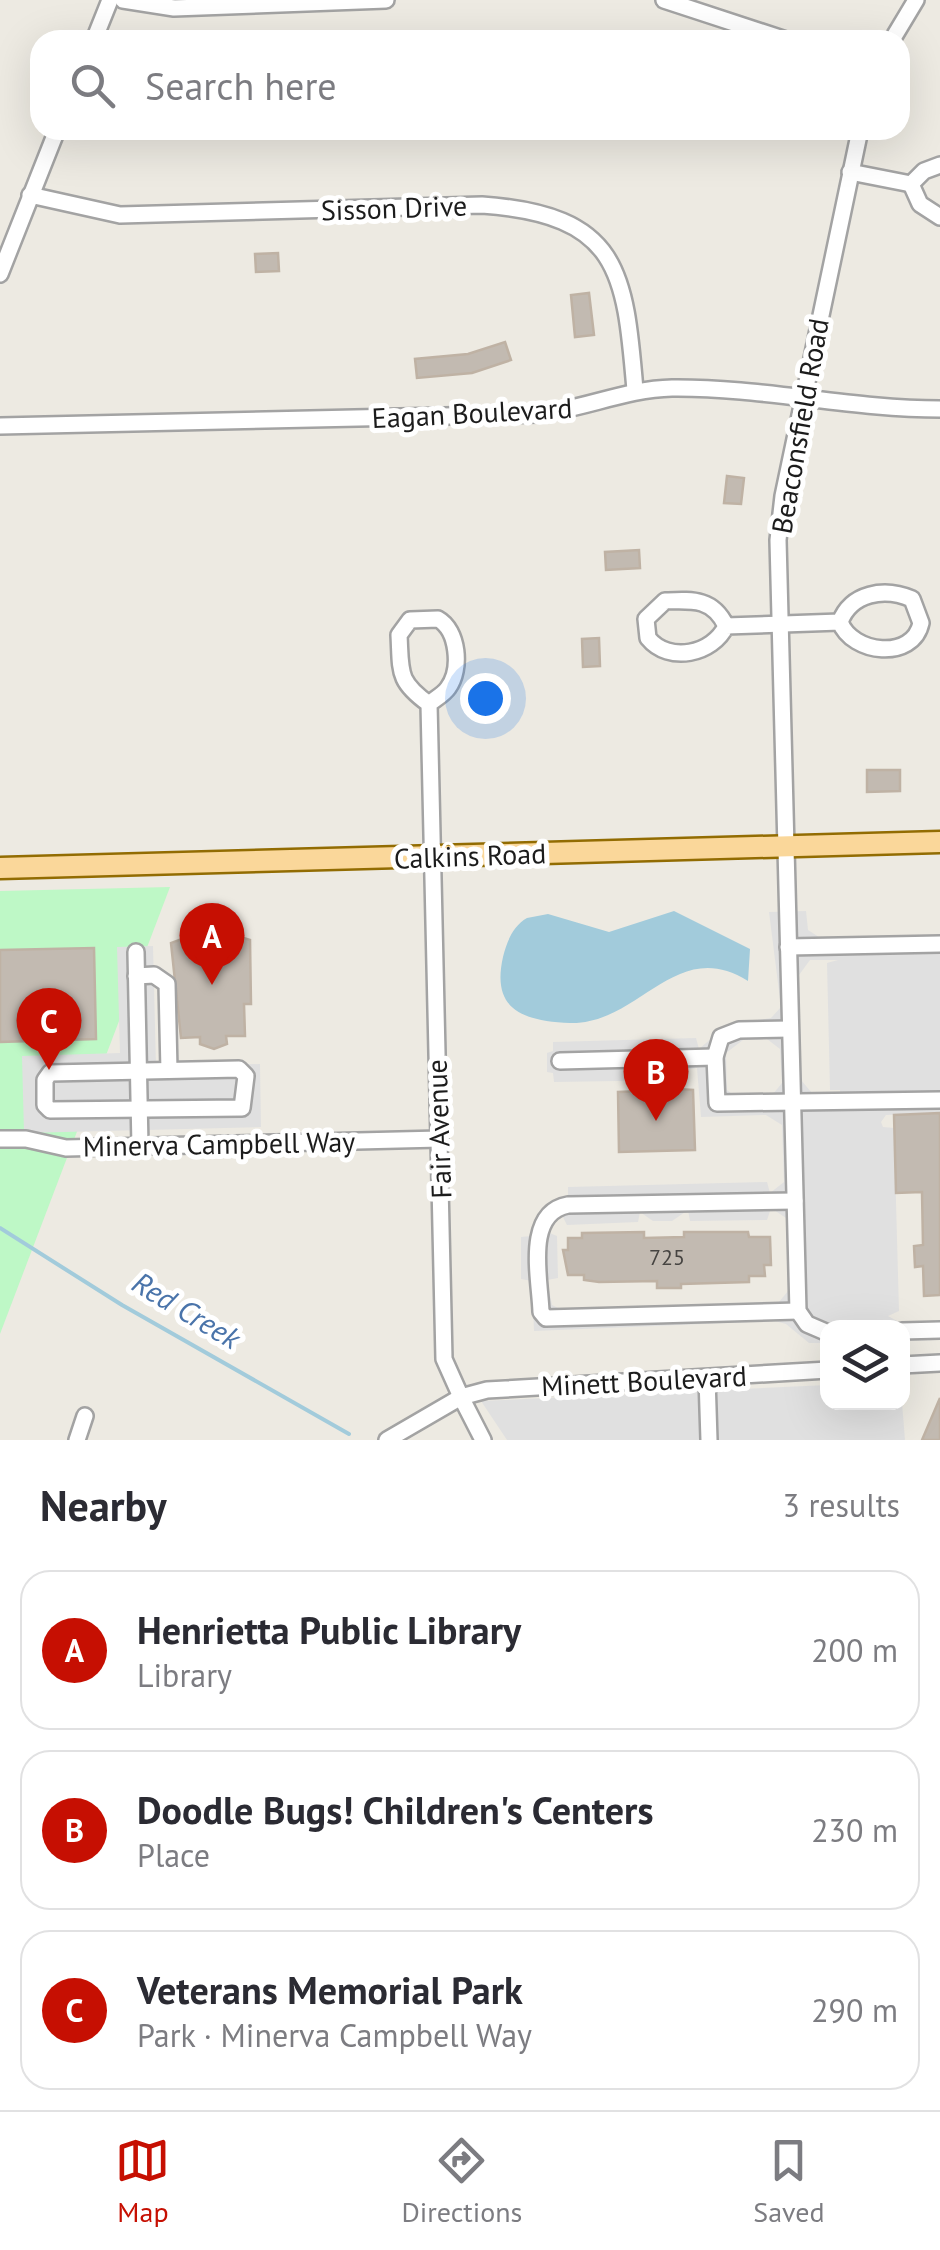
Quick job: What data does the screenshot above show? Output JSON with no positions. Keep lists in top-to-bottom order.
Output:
{
  "streets": {
    "main road": ["Calkins Road"],
    "street": [
      "Sisson Drive",
      "Eagan Boulevard",
      "Beaconsfield Road",
      "Fair Avenue",
      "Minerva Campbell Way",
      "Minett Boulevard"
    ]
  },
  "crossings": [
    ["Sisson Drive", "Eagan Boulevard"],
    ["Eagan Boulevard", "Beaconsfield Road"],
    ["Beaconsfield Road", "Calkins Road"],
    ["Calkins Road", "Fair Avenue"],
    ["Fair Avenue", "Minerva Campbell Way"],
    ["Fair Avenue", "Minett Boulevard"]
  ],
  "water": ["Red Creek"],
  "house_numbers": ["725"],
  "page": {
    "search": "Search here",
    "pins": ["A", "C", "B"],
    "heading": ["Nearby", "3 results"],
    "list": [
      {
        "mark": "A",
        "name": "Henrietta Public Library",
        "note": "Library",
        "value": "200 m"
      },
      {
        "mark": "B",
        "name": "Doodle Bugs! Children's Centers",
        "note": "Place",
        "value": "230 m"
      },
      {
        "mark": "C",
        "name": "Veterans Memorial Park",
        "note": "Park · Minerva Campbell Way",
        "value": "290 m"
      }
    ],
    "nav": ["Map", "Directions", "Saved"]
  }
}
